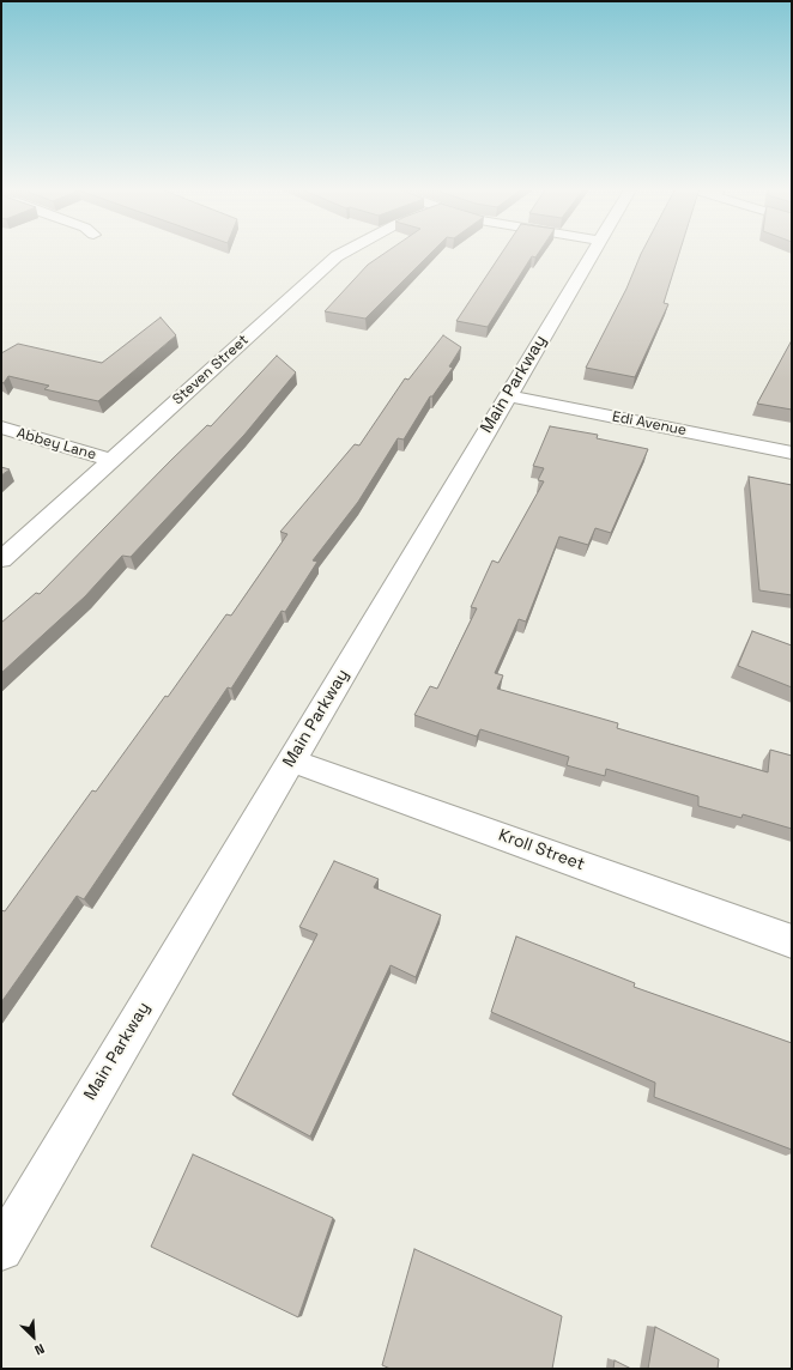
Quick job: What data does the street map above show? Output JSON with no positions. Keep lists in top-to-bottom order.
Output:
{
  "streets": {
    "street": [
      "Steven Street",
      "Main Parkway",
      "Edi Avenue",
      "Abbey Lane",
      "Kroll Street"
    ]
  },
  "crossings": [
    ["Steven Street", "Abbey Lane"],
    ["Main Parkway", "Edi Avenue"],
    ["Main Parkway", "Kroll Street"]
  ],
  "north": "bottom right"
}
